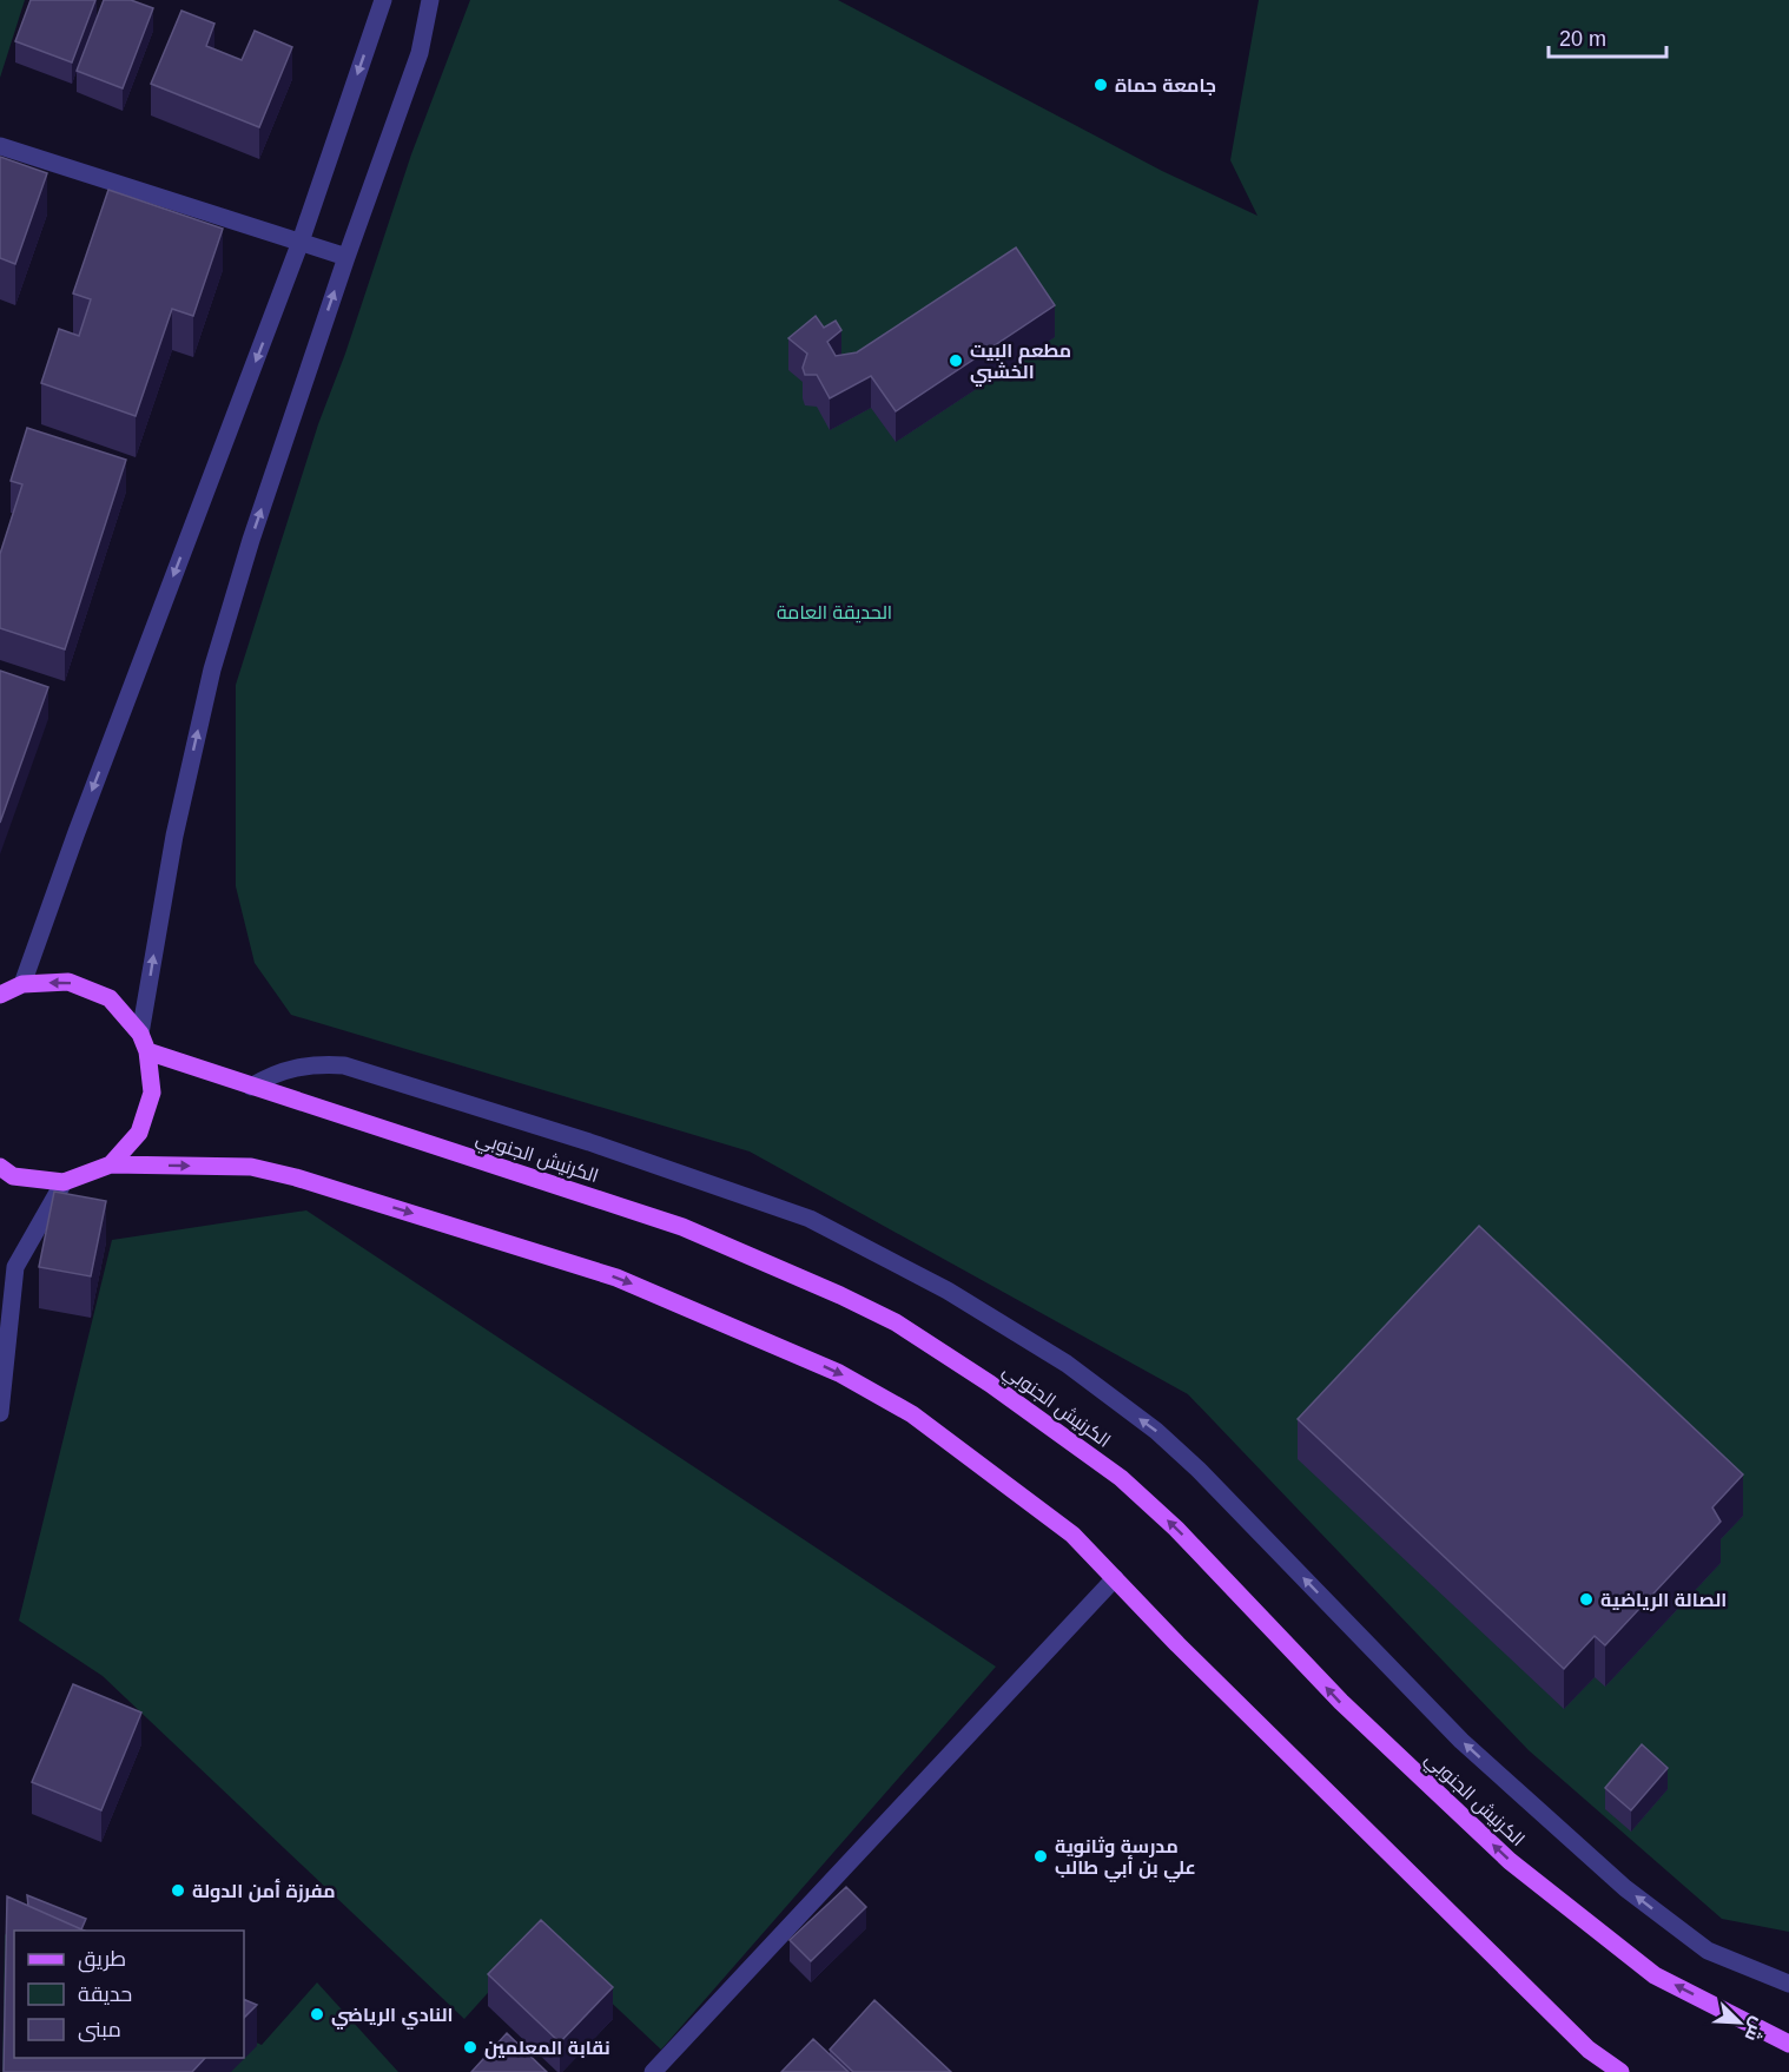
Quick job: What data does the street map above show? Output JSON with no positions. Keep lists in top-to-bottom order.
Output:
{
  "streets": {
    "main road": ["الكرنيش الجنوبي"]
  },
  "parks": ["الحديقة العامة"],
  "places": [
    "جامعة حماة",
    "مطعم البيت الخشبي",
    "الصالة الرياضية",
    "مدرسة وثانوية علي بن أبي طالب",
    "مفرزة أمن الدولة",
    "النادي الرياضي",
    "نقابة المعلمين"
  ],
  "legend": ["طريق", "حديقة", "مبنى"],
  "scale_bar": "20 m",
  "north": "bottom right"
}
